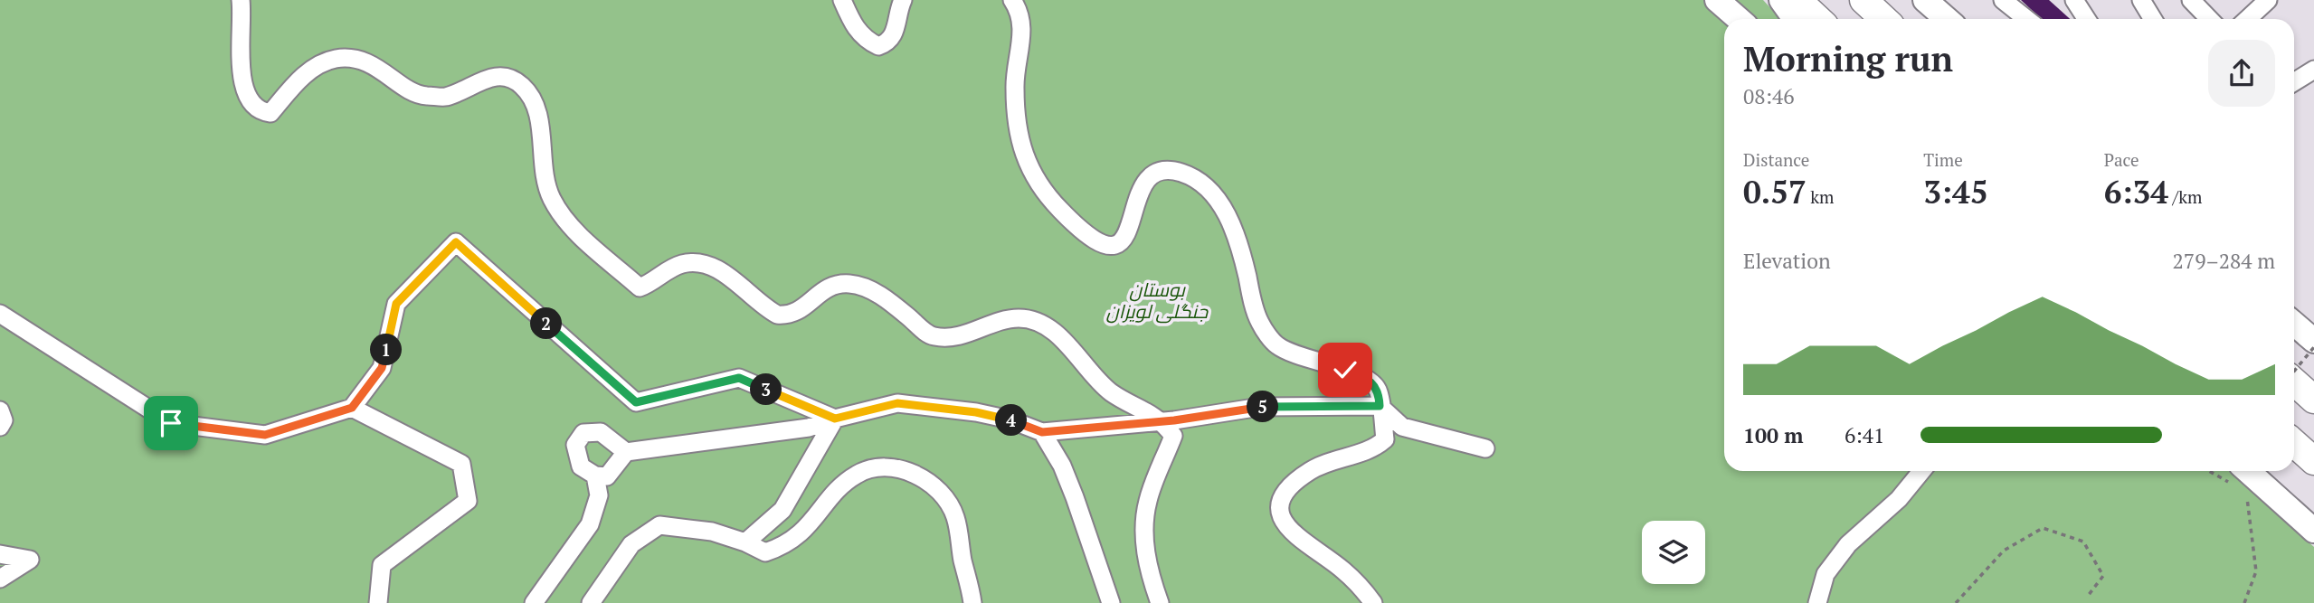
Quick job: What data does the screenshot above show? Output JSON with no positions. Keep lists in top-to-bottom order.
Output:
{
  "parks": ["بوستان جنگلی لویزان"],
  "page": {
    "heading": ["Morning run", "08:46"],
    "stats": [
      ["Distance", "0.57 km"],
      ["Time", "3:45"],
      ["Pace", "6:34 /km"]
    ],
    "chart": ["Elevation", "279–284 m"],
    "pins": [
      "2",
      "1",
      "3",
      "5",
      "4"
    ],
    "list": [
      {
        "name": "100 m",
        "note": "6:41"
      }
    ]
  }
}
